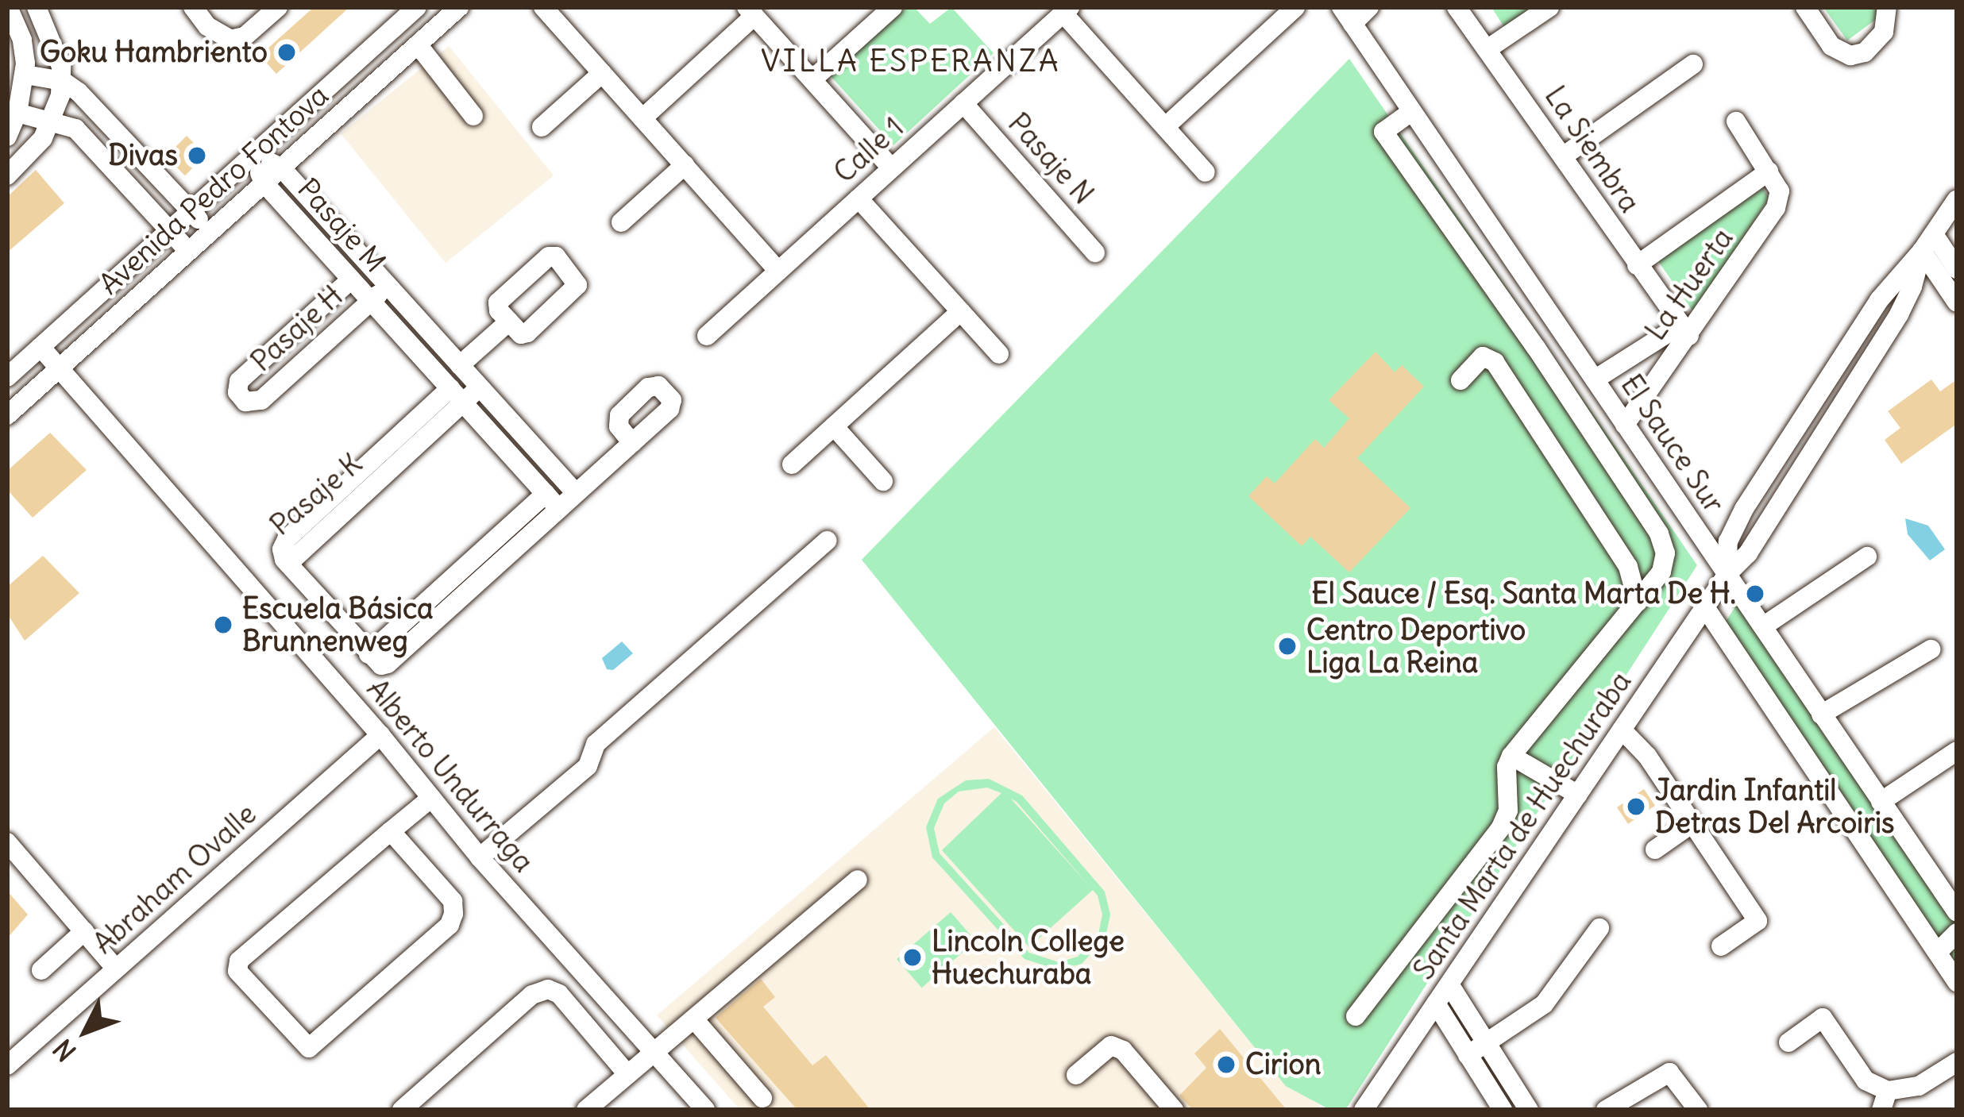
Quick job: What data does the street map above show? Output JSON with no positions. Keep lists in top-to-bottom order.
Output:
{
  "streets": {
    "street": [
      "La Siembra",
      "Calle 1",
      "Pasaje N",
      "Avenida Pedro Fontova",
      "Pasaje M",
      "La Huerta",
      "Pasaje H",
      "El Sauce Sur",
      "Pasaje K",
      "Alberto Undurraga",
      "Santa Marta de Huechuraba",
      "Abraham Ovalle"
    ]
  },
  "crossings": [
    ["La Siembra", "La Huerta"],
    ["Calle 1", "Pasaje N"],
    ["Avenida Pedro Fontova", "Pasaje M"],
    ["Avenida Pedro Fontova", "Alberto Undurraga"],
    ["Pasaje M", "Pasaje H"],
    ["Pasaje M", "Pasaje K"],
    ["La Huerta", "El Sauce Sur"],
    ["El Sauce Sur", "Santa Marta de Huechuraba"],
    ["Alberto Undurraga", "Abraham Ovalle"]
  ],
  "districts": ["VILLA ESPERANZA"],
  "places": [
    "Goku Hambriento",
    "Divas",
    "El Sauce / Esq. Santa Marta De H.",
    "Escuela Básica Brunnenweg",
    "Centro Deportivo Liga La Reina",
    "Jardin Infantil Detras Del Arcoiris",
    "Lincoln College Huechuraba",
    "Cirion"
  ],
  "north": "bottom left"
}
